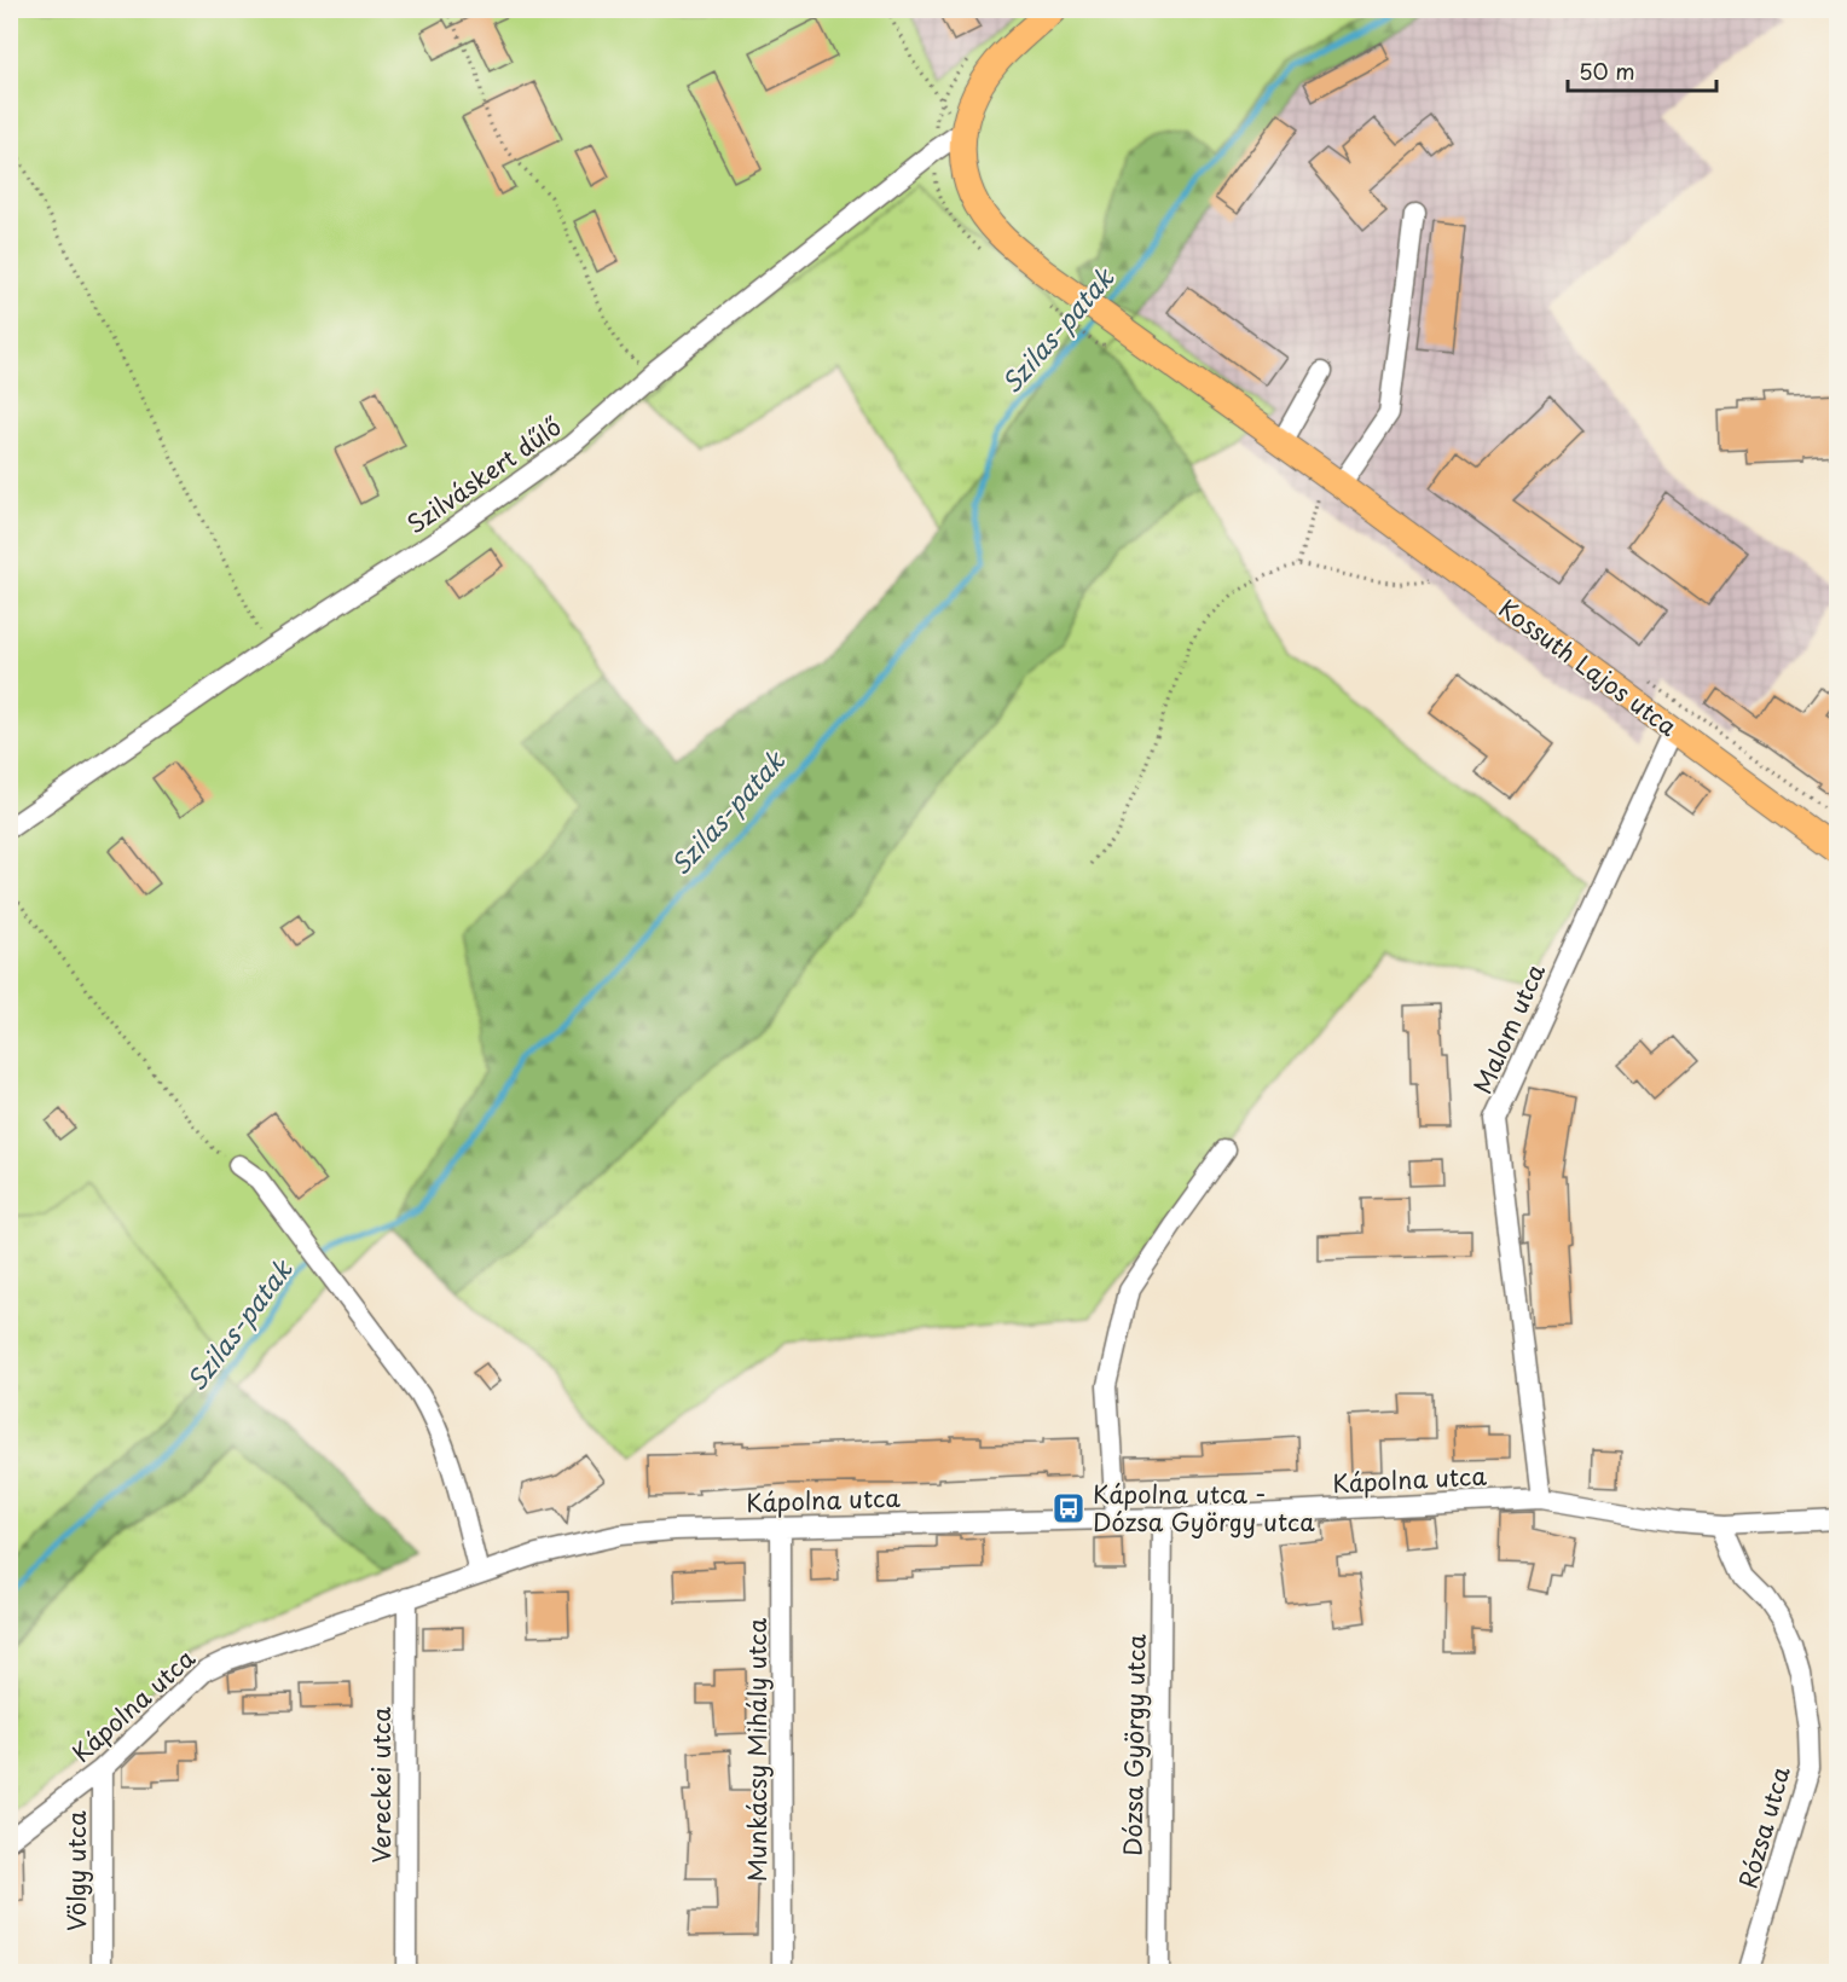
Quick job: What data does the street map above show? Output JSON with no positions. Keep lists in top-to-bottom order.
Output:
{
  "streets": {
    "main road": ["Kossuth Lajos utca"],
    "street": [
      "Szilváskert dűlő",
      "Malom utca",
      "Kápolna utca",
      "Dózsa György utca",
      "Munkácsy Mihály utca",
      "Vereckei utca",
      "Rózsa utca",
      "Völgy utca"
    ]
  },
  "crossings": [
    ["Szilváskert dűlő", "Kossuth Lajos utca"],
    ["Kossuth Lajos utca", "Malom utca"],
    ["Malom utca", "Kápolna utca"],
    ["Kápolna utca", "Dózsa György utca"],
    ["Kápolna utca", "Munkácsy Mihály utca"],
    ["Kápolna utca", "Vereckei utca"],
    ["Kápolna utca", "Rózsa utca"],
    ["Kápolna utca", "Völgy utca"]
  ],
  "water": ["Szilas-patak"],
  "places": {
    "bus stop": ["Kápolna utca - Dózsa György utca"]
  },
  "scale_bar": "50 m"
}
